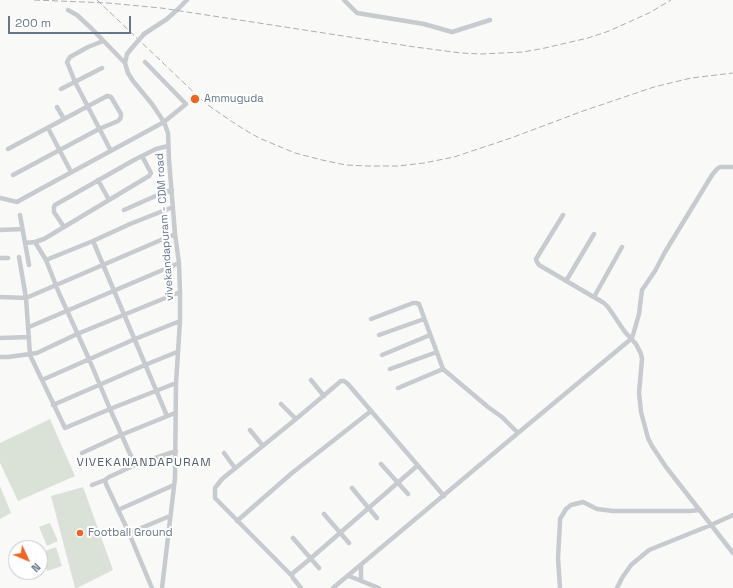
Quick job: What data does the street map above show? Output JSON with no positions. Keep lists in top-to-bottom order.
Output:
{
  "streets": {
    "street": ["vivekandapuram - CDM road"]
  },
  "districts": ["VIVEKANANDAPURAM"],
  "places": ["Ammuguda", "Football Ground"],
  "scale_bar": "200 m",
  "north": "bottom right"
}
